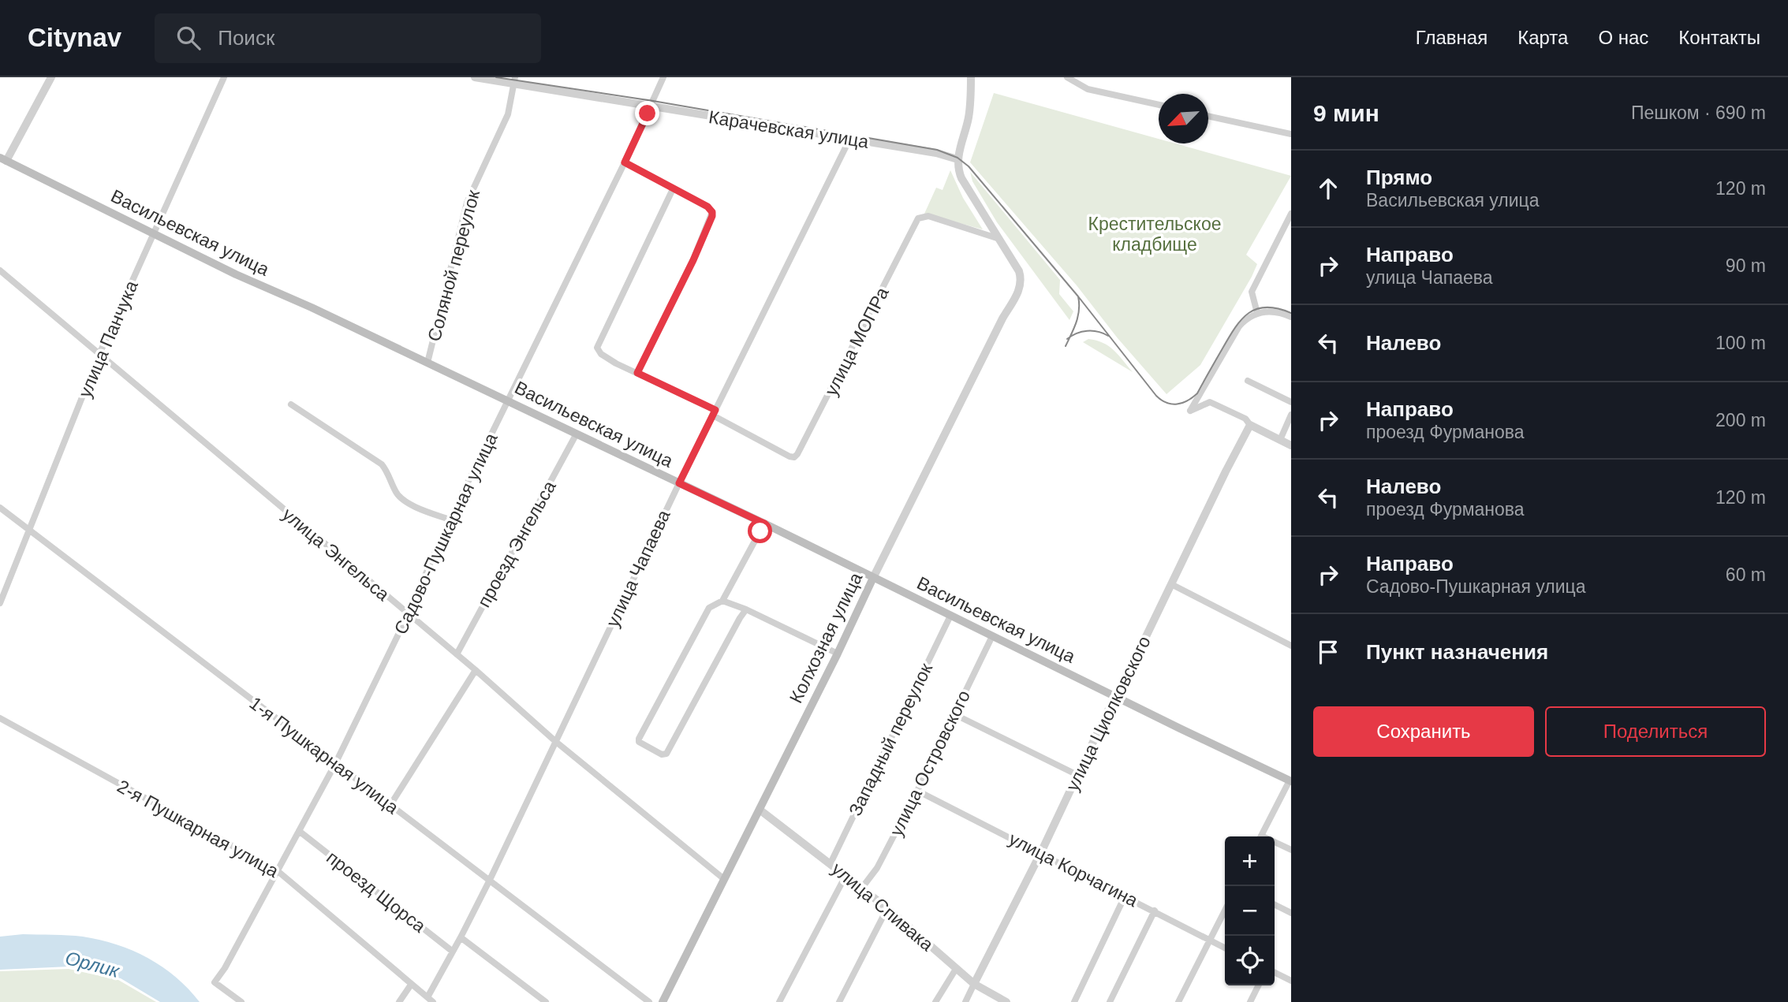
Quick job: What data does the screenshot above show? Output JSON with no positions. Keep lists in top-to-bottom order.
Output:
{
  "streets": {
    "main road": ["Васильевская улица", "Колхозная улица"],
    "street": [
      "Карачевская улица",
      "Соляной переулок",
      "улица Панчука",
      "улица МОПРа",
      "Садово-Пушкарная улица",
      "проезд Энгельса",
      "улица Энгельса",
      "улица Чапаева",
      "улица Циолковского",
      "Западный переулок",
      "1-я Пушкарная улица",
      "улица Островского",
      "2-я Пушкарная улица",
      "улица Корчагина",
      "проезд Щорса",
      "улица Спивака"
    ]
  },
  "crossings": [
    ["Карачевская улица", "Соляной переулок"],
    ["Карачевская улица", "Садово-Пушкарная улица"],
    ["Карачевская улица", "улица Чапаева"],
    ["Васильевская улица", "Соляной переулок"],
    ["Васильевская улица", "улица Панчука"],
    ["Васильевская улица", "Садово-Пушкарная улица"],
    ["Васильевская улица", "проезд Энгельса"],
    ["Васильевская улица", "улица Чапаева"],
    ["Васильевская улица", "Колхозная улица"],
    ["Васильевская улица", "улица Циолковского"],
    ["Васильевская улица", "Западный переулок"],
    ["Васильевская улица", "улица Островского"],
    ["улица Панчука", "улица Энгельса"],
    ["улица Панчука", "1-я Пушкарная улица"],
    ["улица МОПРа", "улица Чапаева"],
    ["улица МОПРа", "Колхозная улица"],
    ["Садово-Пушкарная улица", "улица Энгельса"],
    ["Садово-Пушкарная улица", "1-я Пушкарная улица"],
    ["Садово-Пушкарная улица", "2-я Пушкарная улица"],
    ["Садово-Пушкарная улица", "проезд Щорса"],
    ["проезд Энгельса", "улица Энгельса"],
    ["улица Энгельса", "улица Чапаева"],
    ["улица Энгельса", "Колхозная улица"],
    ["улица Чапаева", "1-я Пушкарная улица"],
    ["улица Чапаева", "2-я Пушкарная улица"],
    ["улица Чапаева", "проезд Щорса"],
    ["Колхозная улица", "улица Спивака"],
    ["улица Циолковского", "улица Корчагина"],
    ["улица Циолковского", "улица Спивака"],
    ["Западный переулок", "улица Спивака"],
    ["улица Островского", "улица Корчагина"],
    ["улица Островского", "улица Спивака"]
  ],
  "water": ["Орлик"],
  "parks": ["Крестительское кладбище"],
  "north": "bottom left",
  "page": {
    "header": "Citynav",
    "search": "Поиск",
    "nav": [
      "Главная",
      "Карта",
      "О нас",
      "Контакты"
    ],
    "heading": ["9 мин", "Пешком · 690 m"],
    "list": [
      ["Прямо", "Васильевская улица", "120 m"],
      ["Направо", "улица Чапаева", "90 m"],
      ["Налево", "100 m"],
      ["Направо", "проезд Фурманова", "200 m"],
      ["Налево", "проезд Фурманова", "120 m"],
      ["Направо", "Садово-Пушкарная улица", "60 m"],
      "Пункт назначения"
    ],
    "buttons": ["Сохранить", "Поделиться"],
    "map_buttons": ["+", "−"]
  }
}
